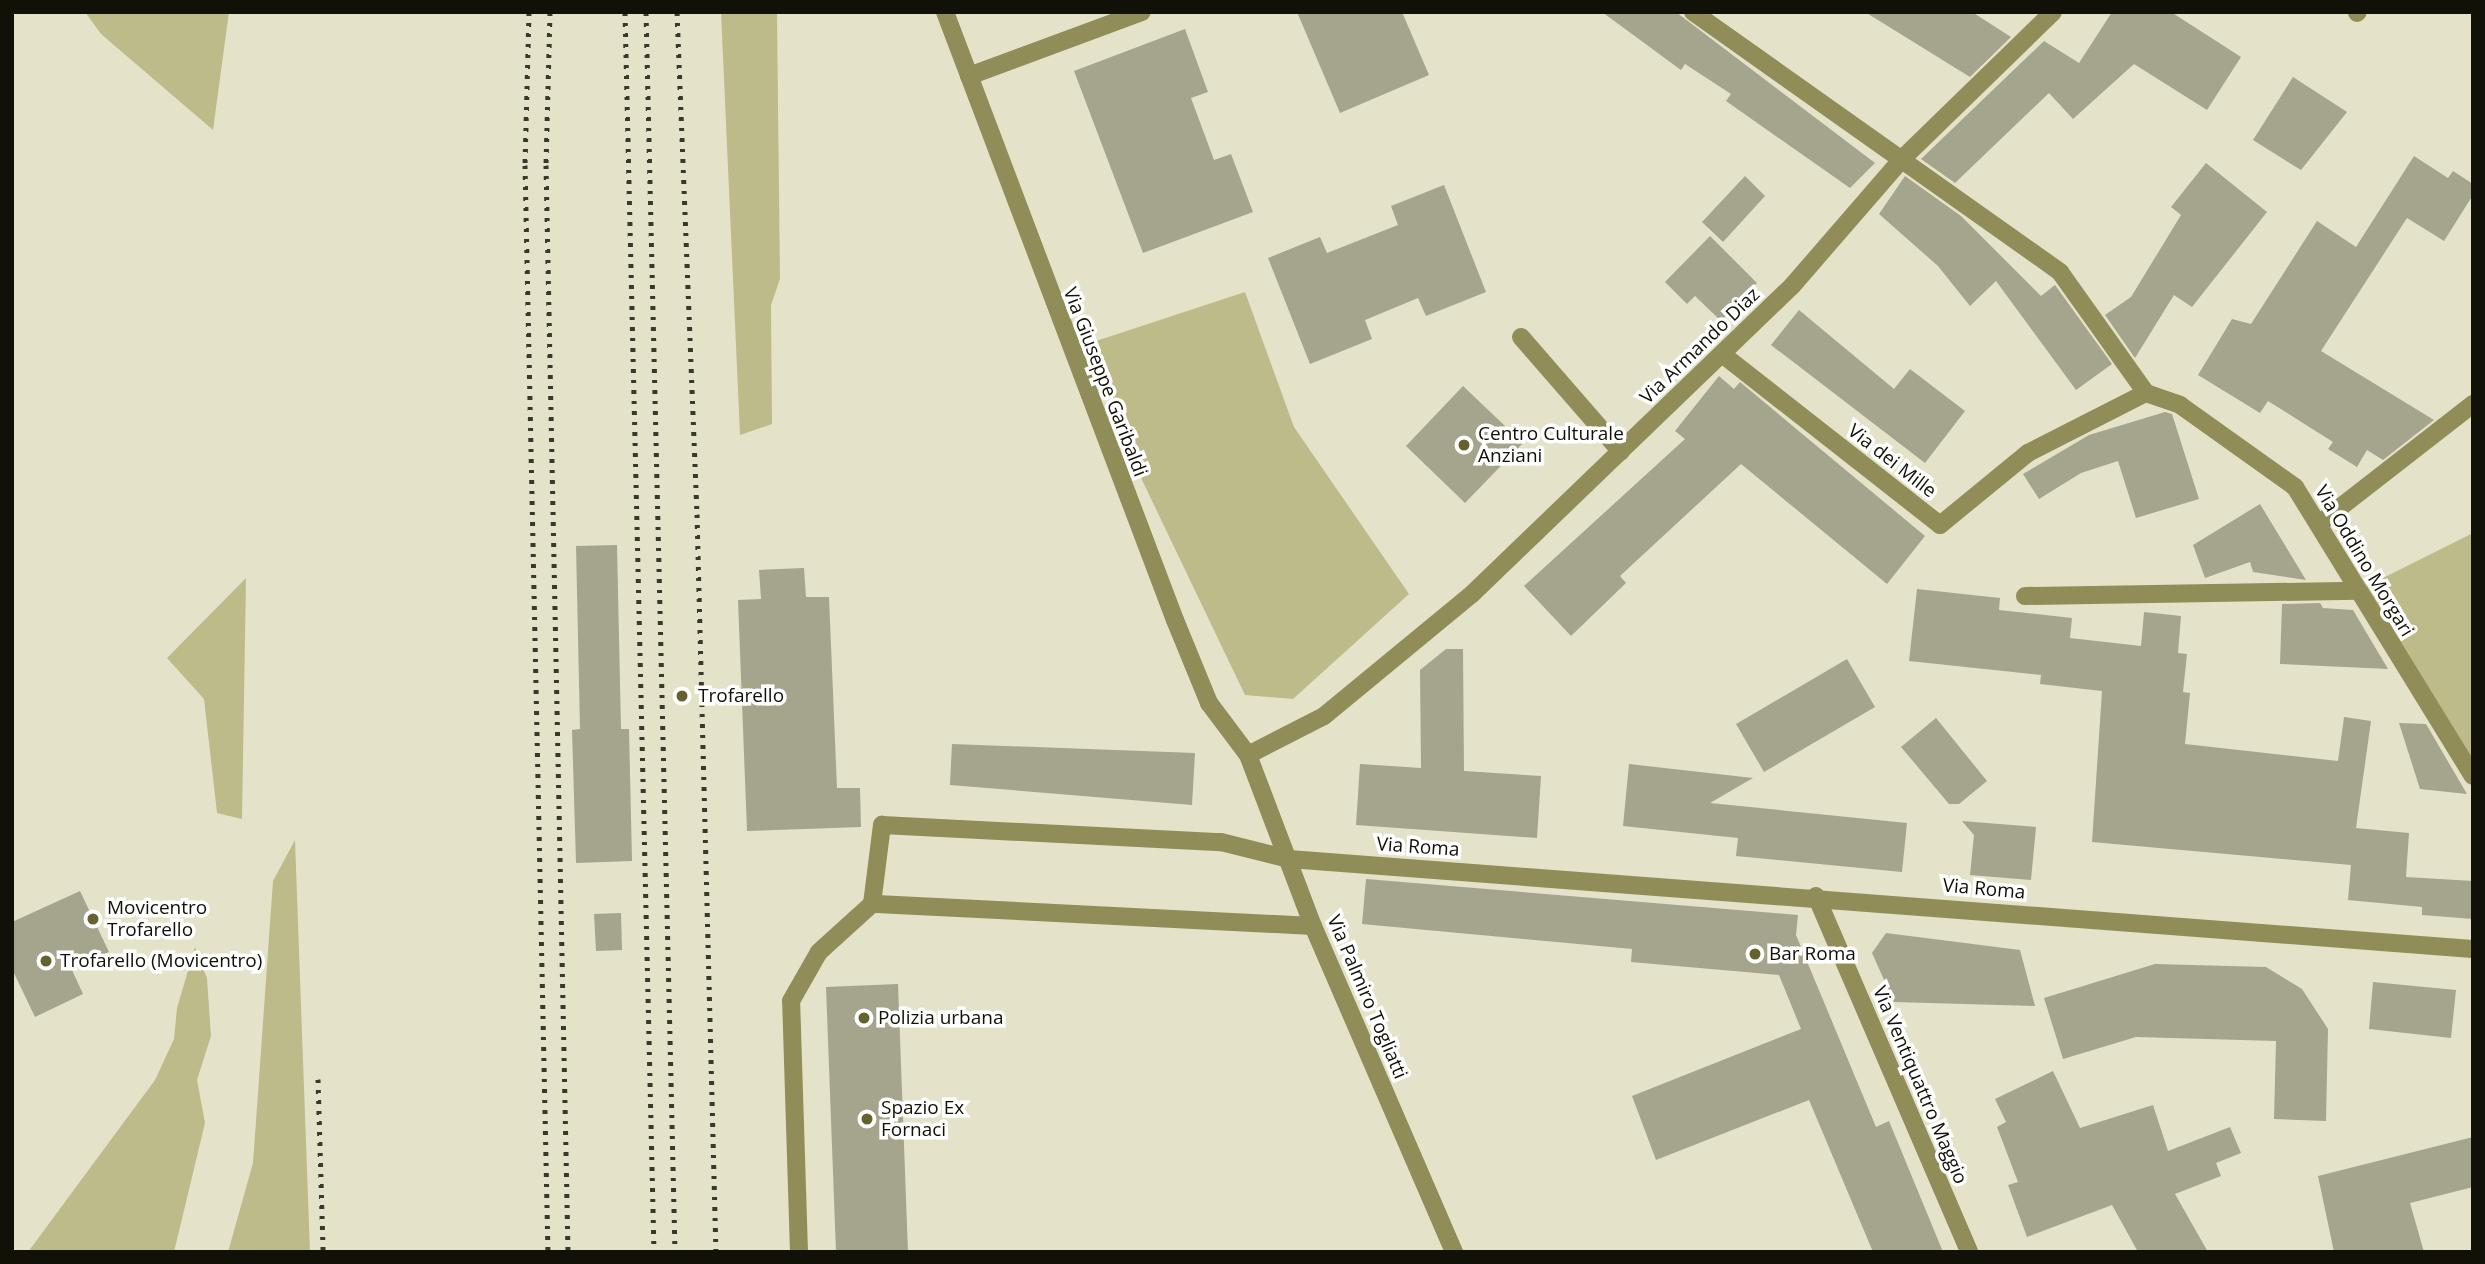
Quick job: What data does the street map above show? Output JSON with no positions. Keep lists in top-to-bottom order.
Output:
{
  "streets": {
    "street": [
      "Via Armando Diaz",
      "Via Giuseppe Garibaldi",
      "Via dei Mille",
      "Via Oddino Morgari",
      "Via Roma",
      "Via Palmiro Togliatti",
      "Via Ventiquattro Maggio"
    ]
  },
  "crossings": [
    ["Via Armando Diaz", "Via Giuseppe Garibaldi"],
    ["Via Armando Diaz", "Via dei Mille"],
    ["Via Armando Diaz", "Via Palmiro Togliatti"],
    ["Via Giuseppe Garibaldi", "Via Palmiro Togliatti"],
    ["Via dei Mille", "Via Oddino Morgari"],
    ["Via Roma", "Via Palmiro Togliatti"],
    ["Via Roma", "Via Ventiquattro Maggio"]
  ],
  "places": [
    "Centro Culturale Anziani",
    "Trofarello",
    "Movicentro Trofarello",
    "Bar Roma",
    "Trofarello (Movicentro)",
    "Polizia urbana",
    "Spazio Ex Fornaci"
  ]
}
